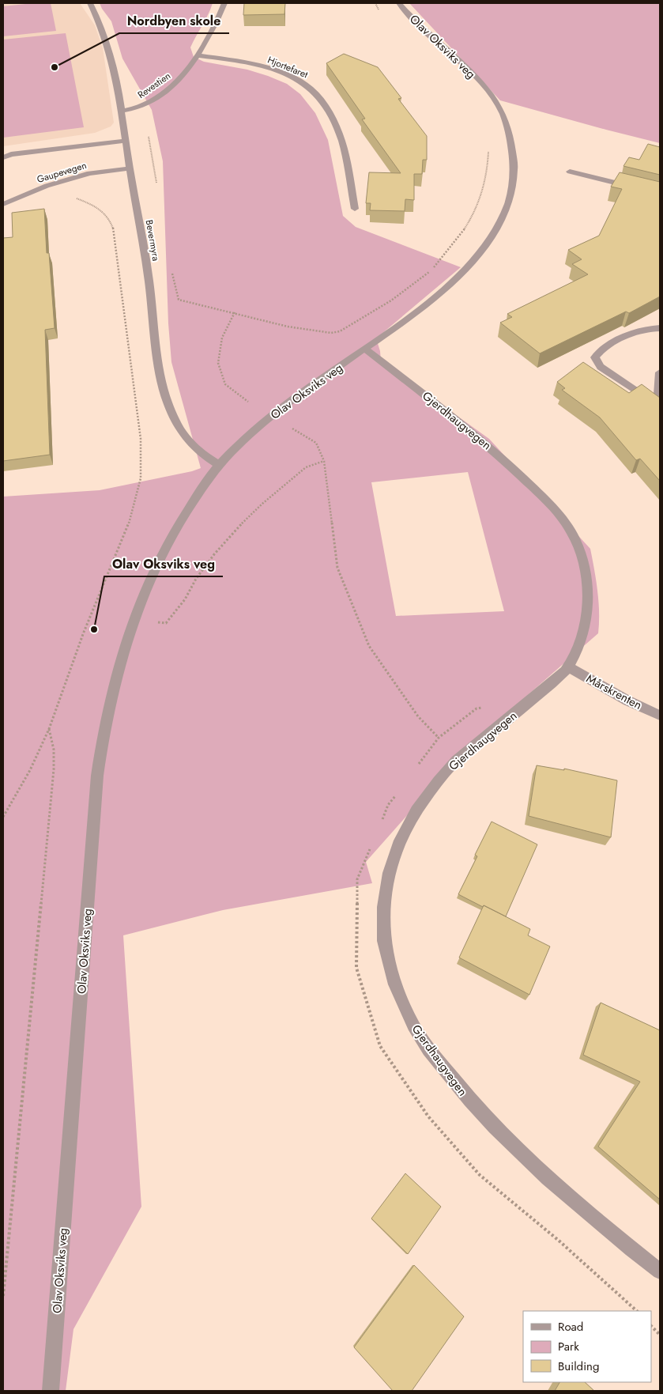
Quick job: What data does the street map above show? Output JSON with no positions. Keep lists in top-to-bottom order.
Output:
{
  "streets": {
    "street": [
      "Olav Oksviks veg",
      "Hjortefaret",
      "Revestien",
      "Gaupevegen",
      "Bevermyra",
      "Gjerdhaugvegen",
      "Mårskrenten"
    ]
  },
  "crossings": [
    ["Olav Oksviks veg", "Bevermyra"],
    ["Olav Oksviks veg", "Gjerdhaugvegen"],
    ["Hjortefaret", "Revestien"],
    ["Revestien", "Bevermyra"],
    ["Gaupevegen", "Bevermyra"],
    ["Gjerdhaugvegen", "Mårskrenten"]
  ],
  "places": ["Nordbyen skole", "Olav Oksviks veg"],
  "legend": ["Road", "Park", "Building"]
}
